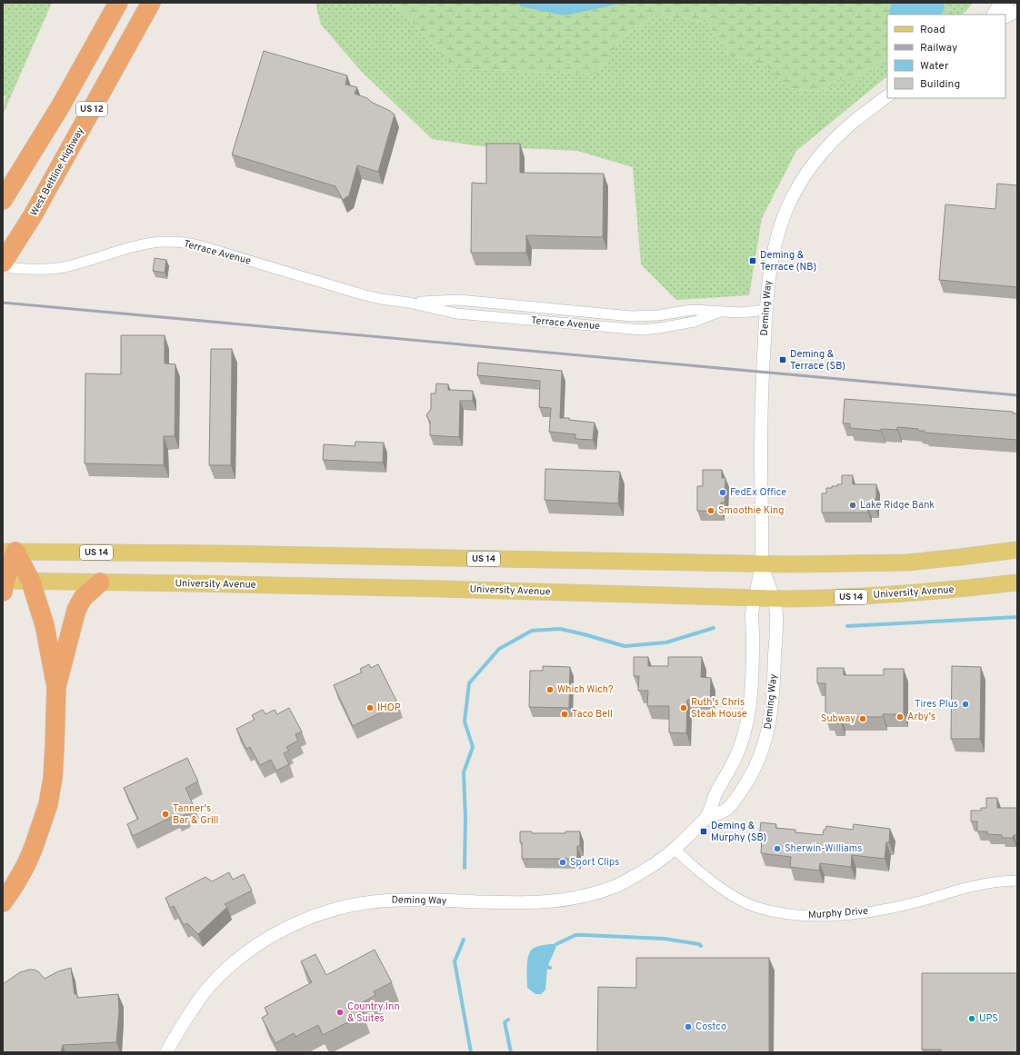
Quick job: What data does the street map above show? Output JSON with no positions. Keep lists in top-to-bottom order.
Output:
{
  "streets": {
    "highway": ["US 12", "West Beltline Highway", "US 14"],
    "main road": ["University Avenue"],
    "street": ["Terrace Avenue", "Deming Way", "Murphy Drive"]
  },
  "crossings": [
    ["Terrace Avenue", "Deming Way"],
    ["Deming Way", "US 14"],
    ["Deming Way", "University Avenue"],
    ["Deming Way", "Murphy Drive"],
    ["US 14", "University Avenue"]
  ],
  "places": {
    "transit": ["Deming & Terrace (NB)", "Deming & Terrace (SB)", "Deming & Murphy (SB)"],
    "other": [
      "FedEx Office",
      "Lake Ridge Bank",
      "Smoothie King",
      "Which Wich?",
      "Tires Plus",
      "IHOP",
      "Ruth's Chris Steak House",
      "Taco Bell",
      "Arby's",
      "Subway",
      "Tanner's Bar & Grill",
      "Sherwin-Williams",
      "Sport Clips",
      "Country Inn & Suites",
      "UPS",
      "Costco"
    ]
  },
  "legend": [
    "Road",
    "Railway",
    "Water",
    "Building"
  ]
}
